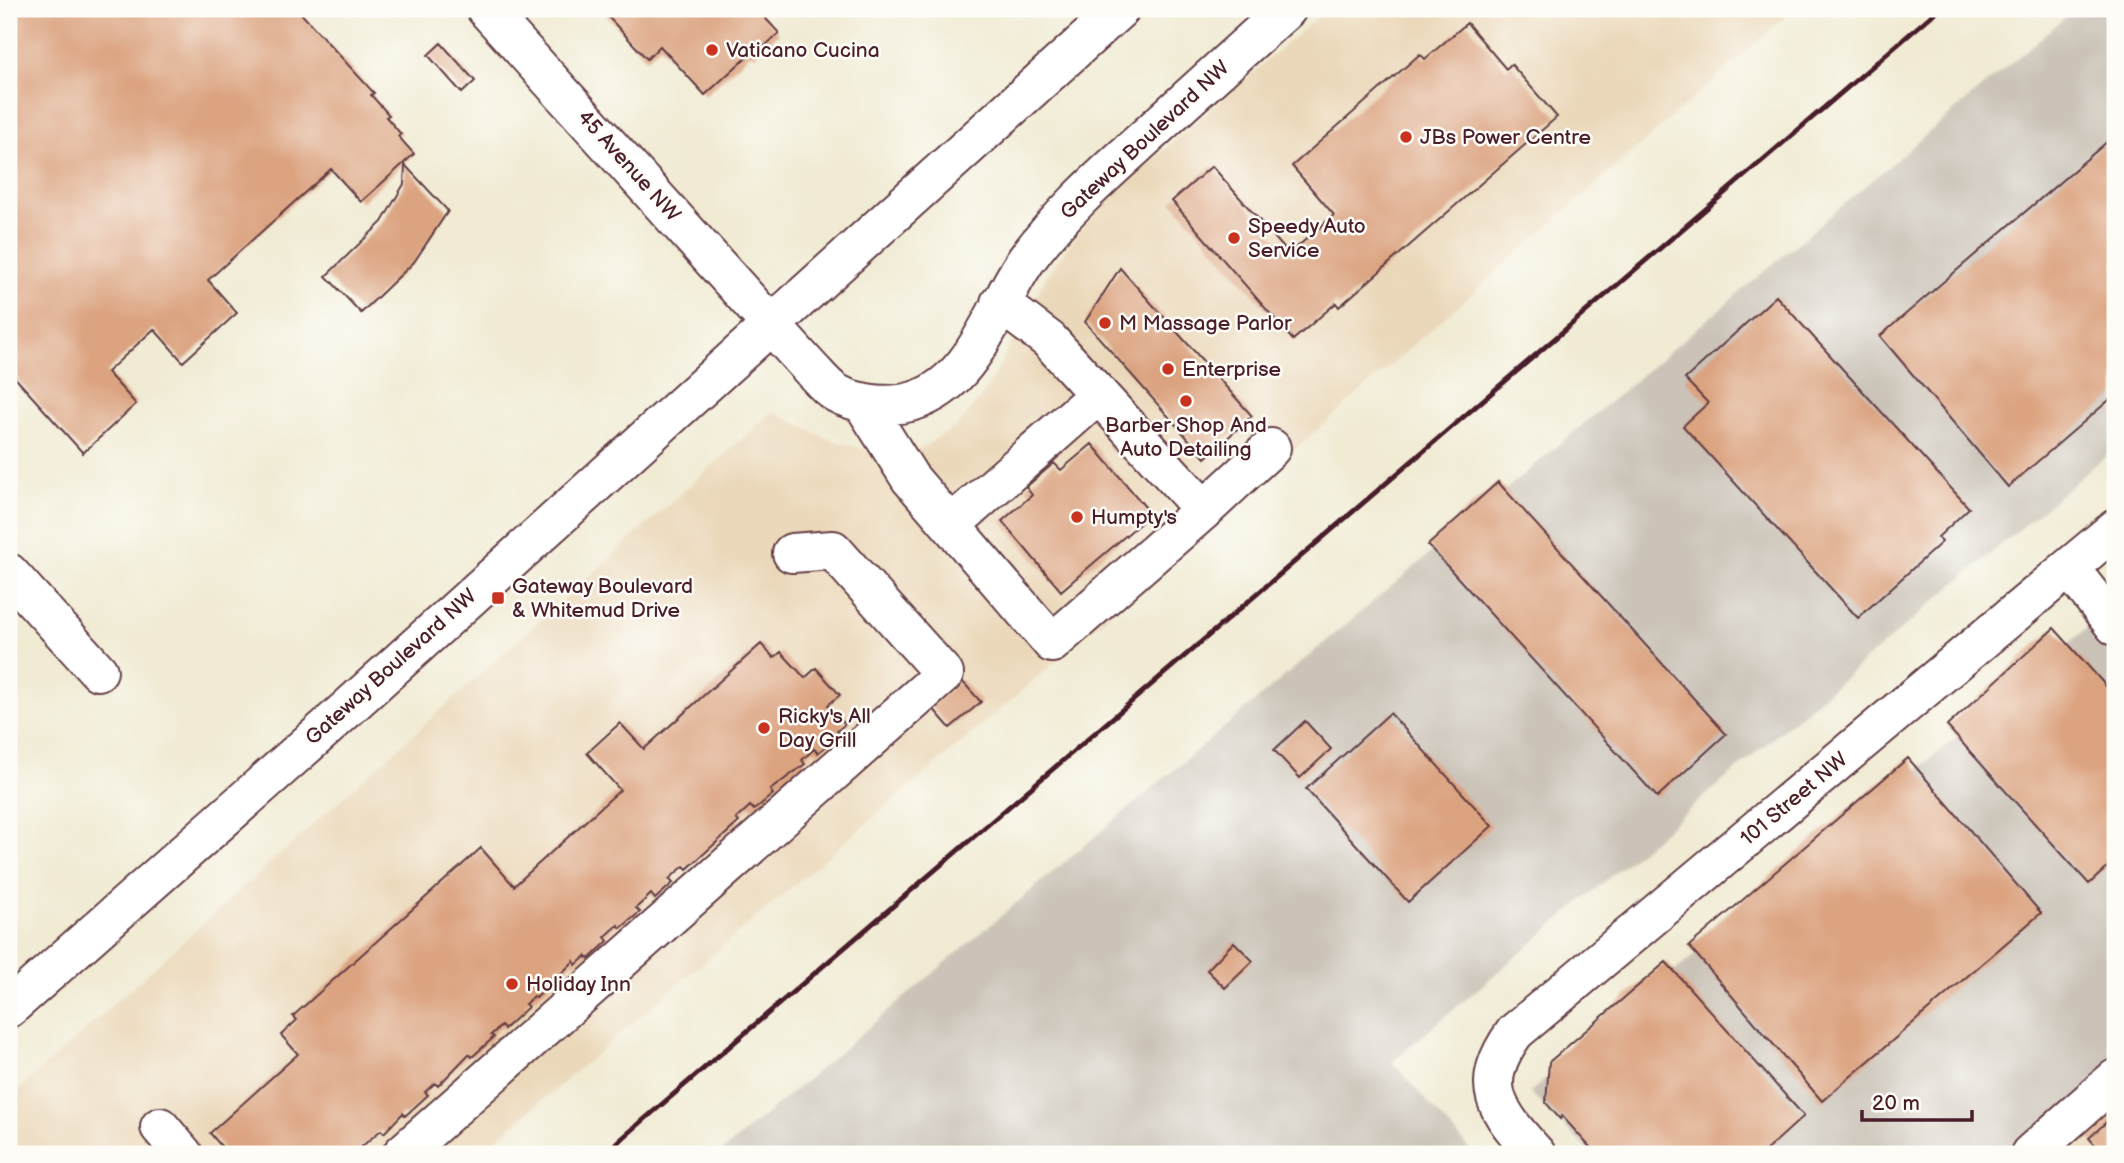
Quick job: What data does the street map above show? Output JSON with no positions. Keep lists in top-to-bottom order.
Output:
{
  "streets": {
    "street": ["Gateway Boulevard NW", "45 Avenue NW", "101 Street NW"]
  },
  "crossings": [
    ["Gateway Boulevard NW", "45 Avenue NW"]
  ],
  "places": {
    "other": [
      "Vaticano Cucina",
      "JBs Power Centre",
      "Speedy Auto Service",
      "M Massage Parlor",
      "Enterprise",
      "Barber Shop And Auto Detailing",
      "Humpty's",
      "Ricky's All Day Grill",
      "Holiday Inn"
    ],
    "transit": ["Gateway Boulevard & Whitemud Drive"]
  },
  "scale_bar": "20 m"
}
